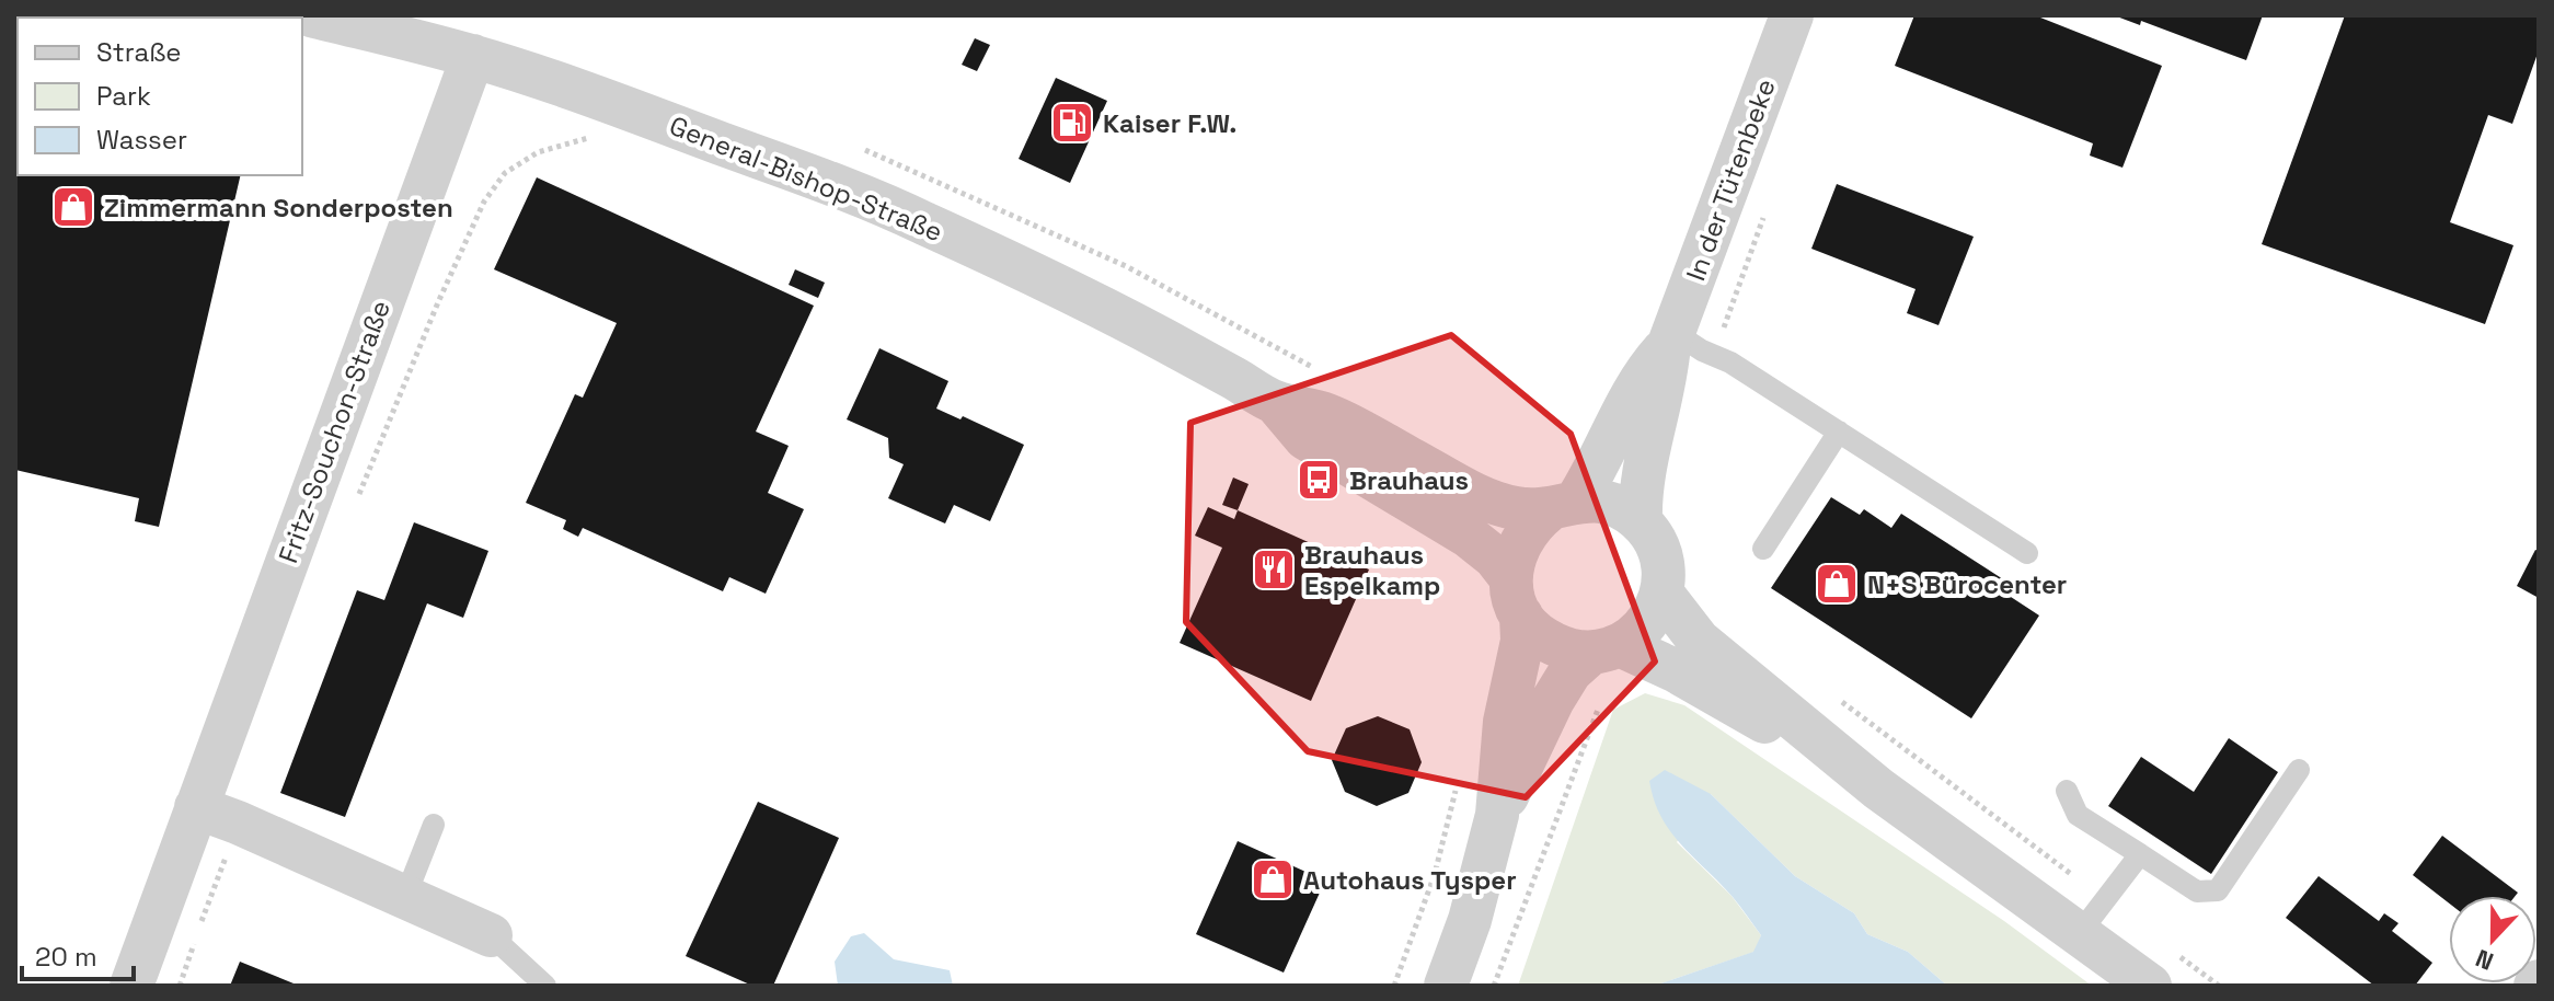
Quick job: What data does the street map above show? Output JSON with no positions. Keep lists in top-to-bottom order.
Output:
{
  "streets": {
    "street": ["General-Bishop-Straße", "In der Tütenbeke", "Fritz-Souchon-Straße"]
  },
  "crossings": [
    ["General-Bishop-Straße", "In der Tütenbeke"],
    ["General-Bishop-Straße", "Fritz-Souchon-Straße"]
  ],
  "places": {
    "fuel station": ["Kaiser F.W."],
    "shop": ["Zimmermann Sonderposten", "N+S Bürocenter", "Autohaus Tysper"],
    "bus stop": ["Brauhaus"],
    "restaurant": ["Brauhaus Espelkamp"]
  },
  "legend": ["Straße", "Park", "Wasser"],
  "scale_bar": "20 m",
  "north": "bottom"
}
